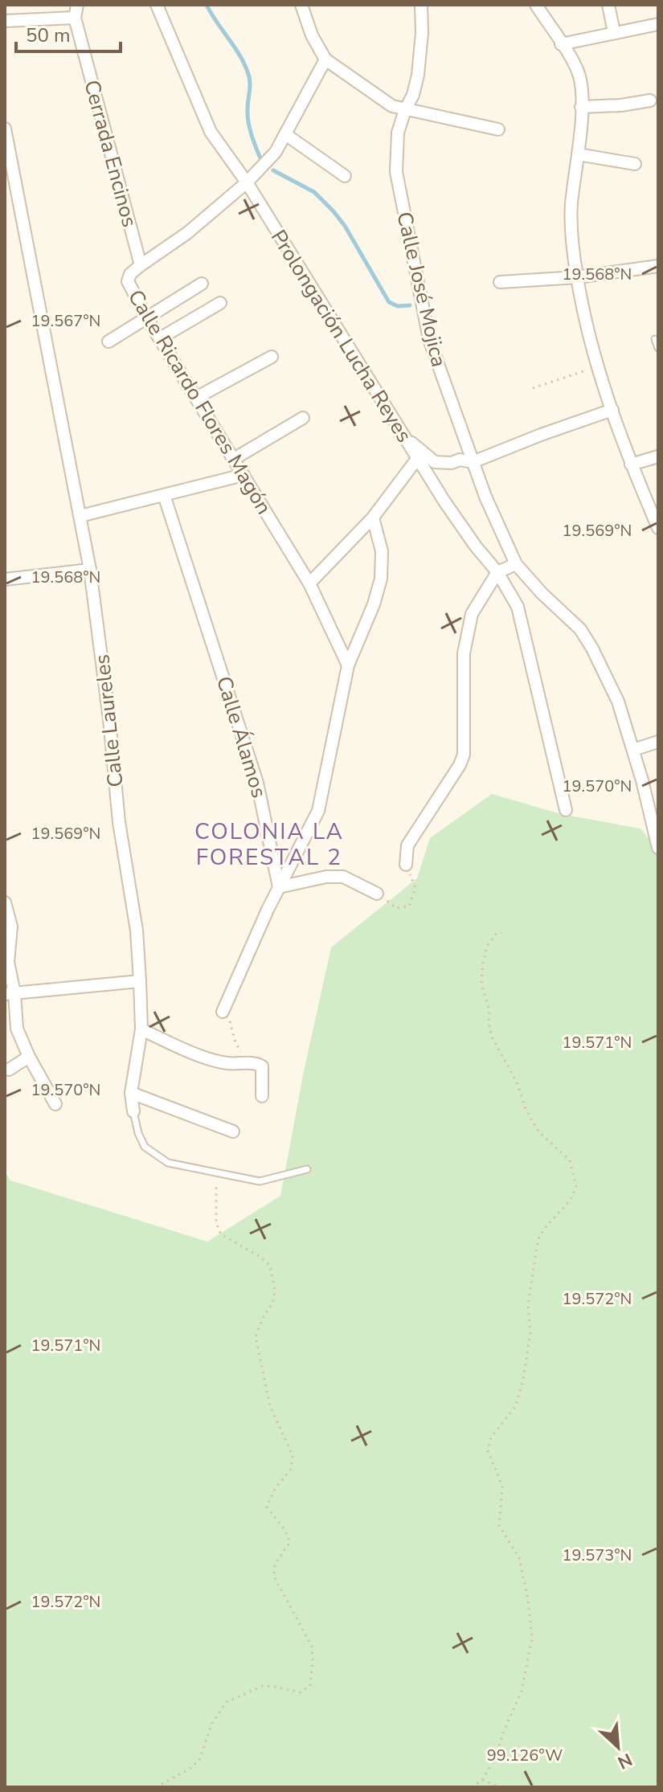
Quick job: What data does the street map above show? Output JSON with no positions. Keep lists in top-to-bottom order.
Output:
{
  "streets": {
    "street": [
      "Cerrada Encinos",
      "Calle José Mojica",
      "Prolongación Lucha Reyes",
      "Calle Ricardo Flores Magón",
      "Calle Laureles",
      "Calle Álamos"
    ]
  },
  "crossings": [
    ["Cerrada Encinos", "Calle Ricardo Flores Magón"],
    ["Prolongación Lucha Reyes", "Calle Ricardo Flores Magón"]
  ],
  "districts": ["COLONIA LA FORESTAL 2"],
  "scale_bar": "50 m",
  "north": "bottom right",
  "coordinates": [
    "19.568°N",
    "19.567°N",
    "19.569°N",
    "19.570°N",
    "19.571°N",
    "19.572°N",
    "19.573°N",
    "99.126°W"
  ]
}
